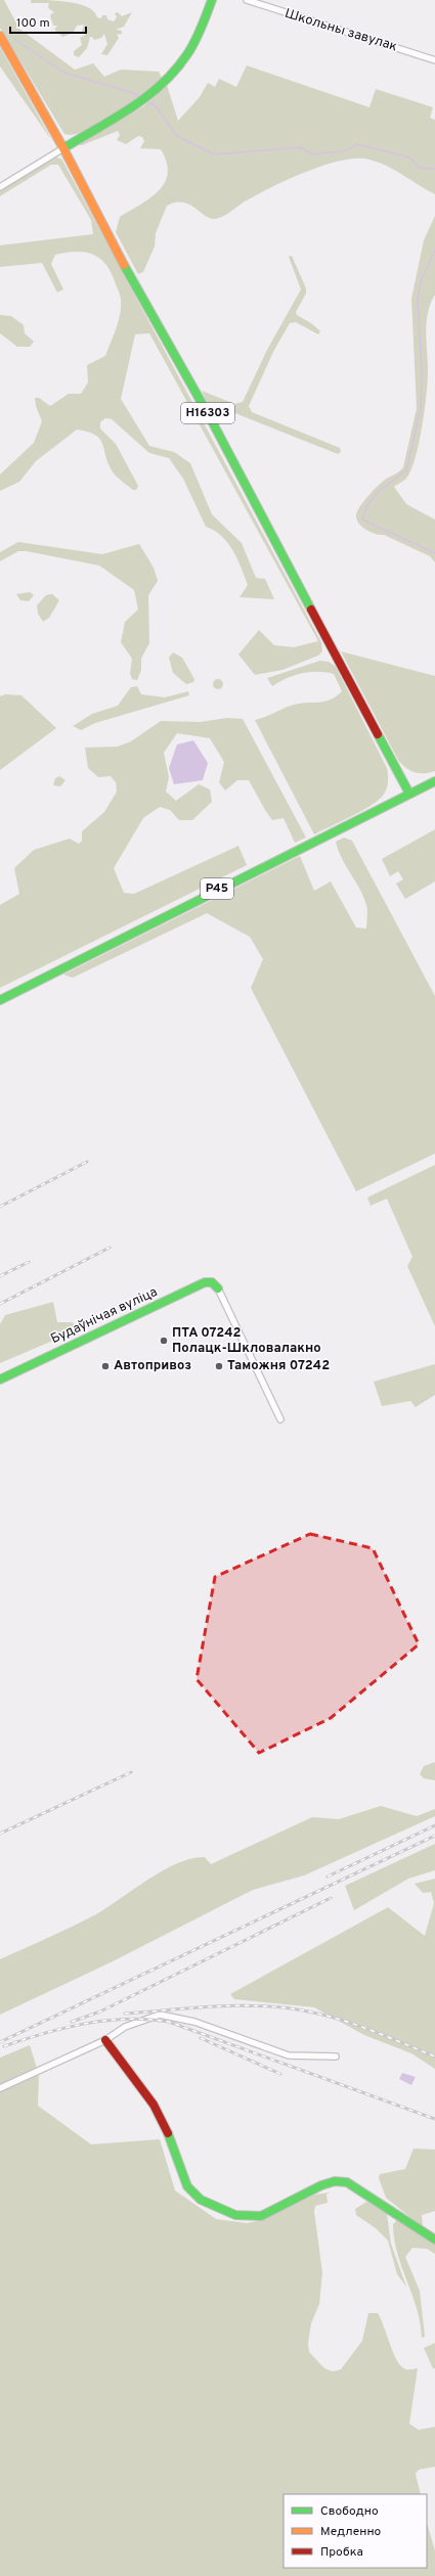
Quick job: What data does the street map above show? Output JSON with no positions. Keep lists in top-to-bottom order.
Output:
{
  "streets": {
    "main road": ["Н16303", "Р45", "Будаўнічая вуліца"],
    "street": ["Школьны завулак"]
  },
  "crossings": [
    ["Н16303", "Р45"]
  ],
  "places": ["ПТА 07242 Полацк-Шкловалакно", "Автопривоз", "Таможня 07242"],
  "legend": ["Свободно", "Медленно", "Пробка"],
  "scale_bar": "100 m"
}
